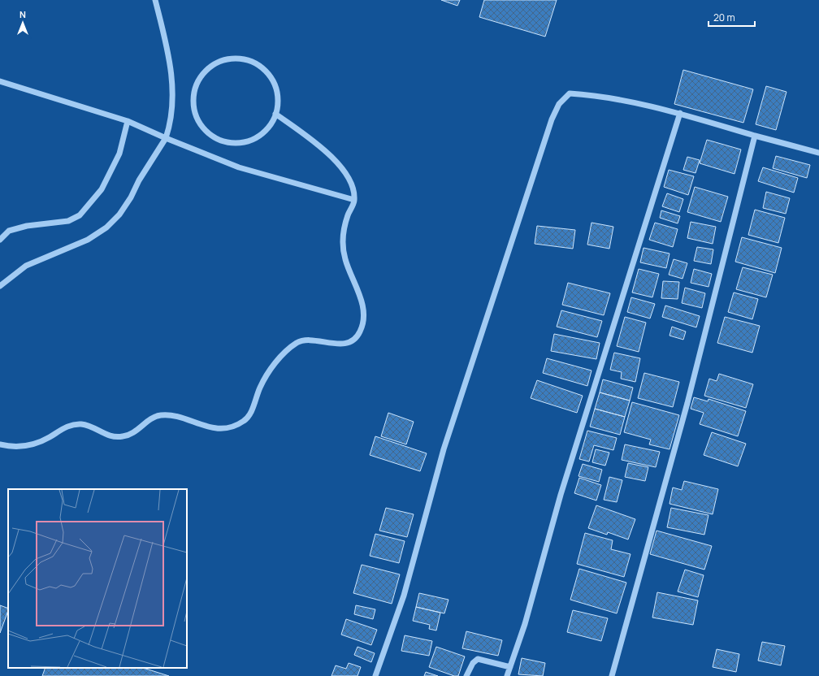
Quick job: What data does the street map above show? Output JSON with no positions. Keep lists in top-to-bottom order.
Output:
{
  "scale_bar": "20 m",
  "north": "top"
}
